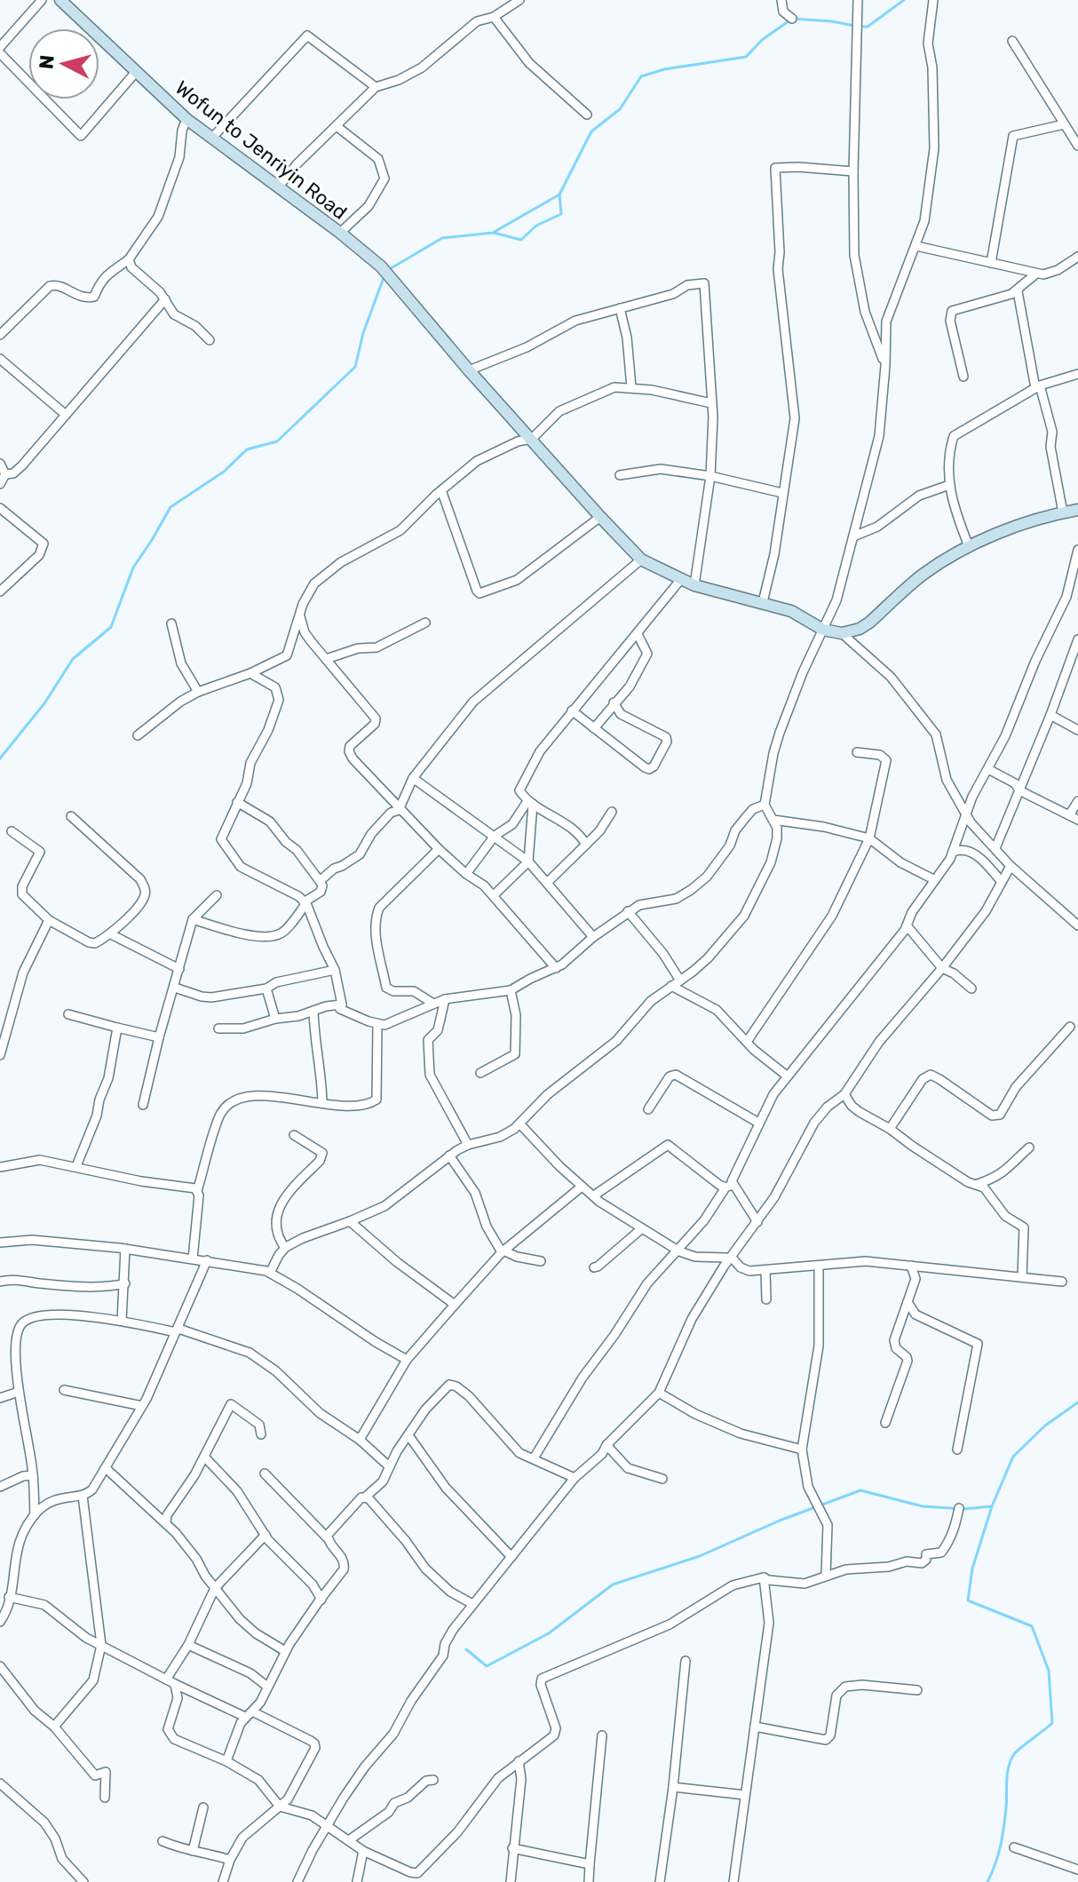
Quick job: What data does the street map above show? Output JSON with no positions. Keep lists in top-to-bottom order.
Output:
{
  "streets": {
    "street": ["Wofun to Jenriyin Road"]
  },
  "north": "left"
}
